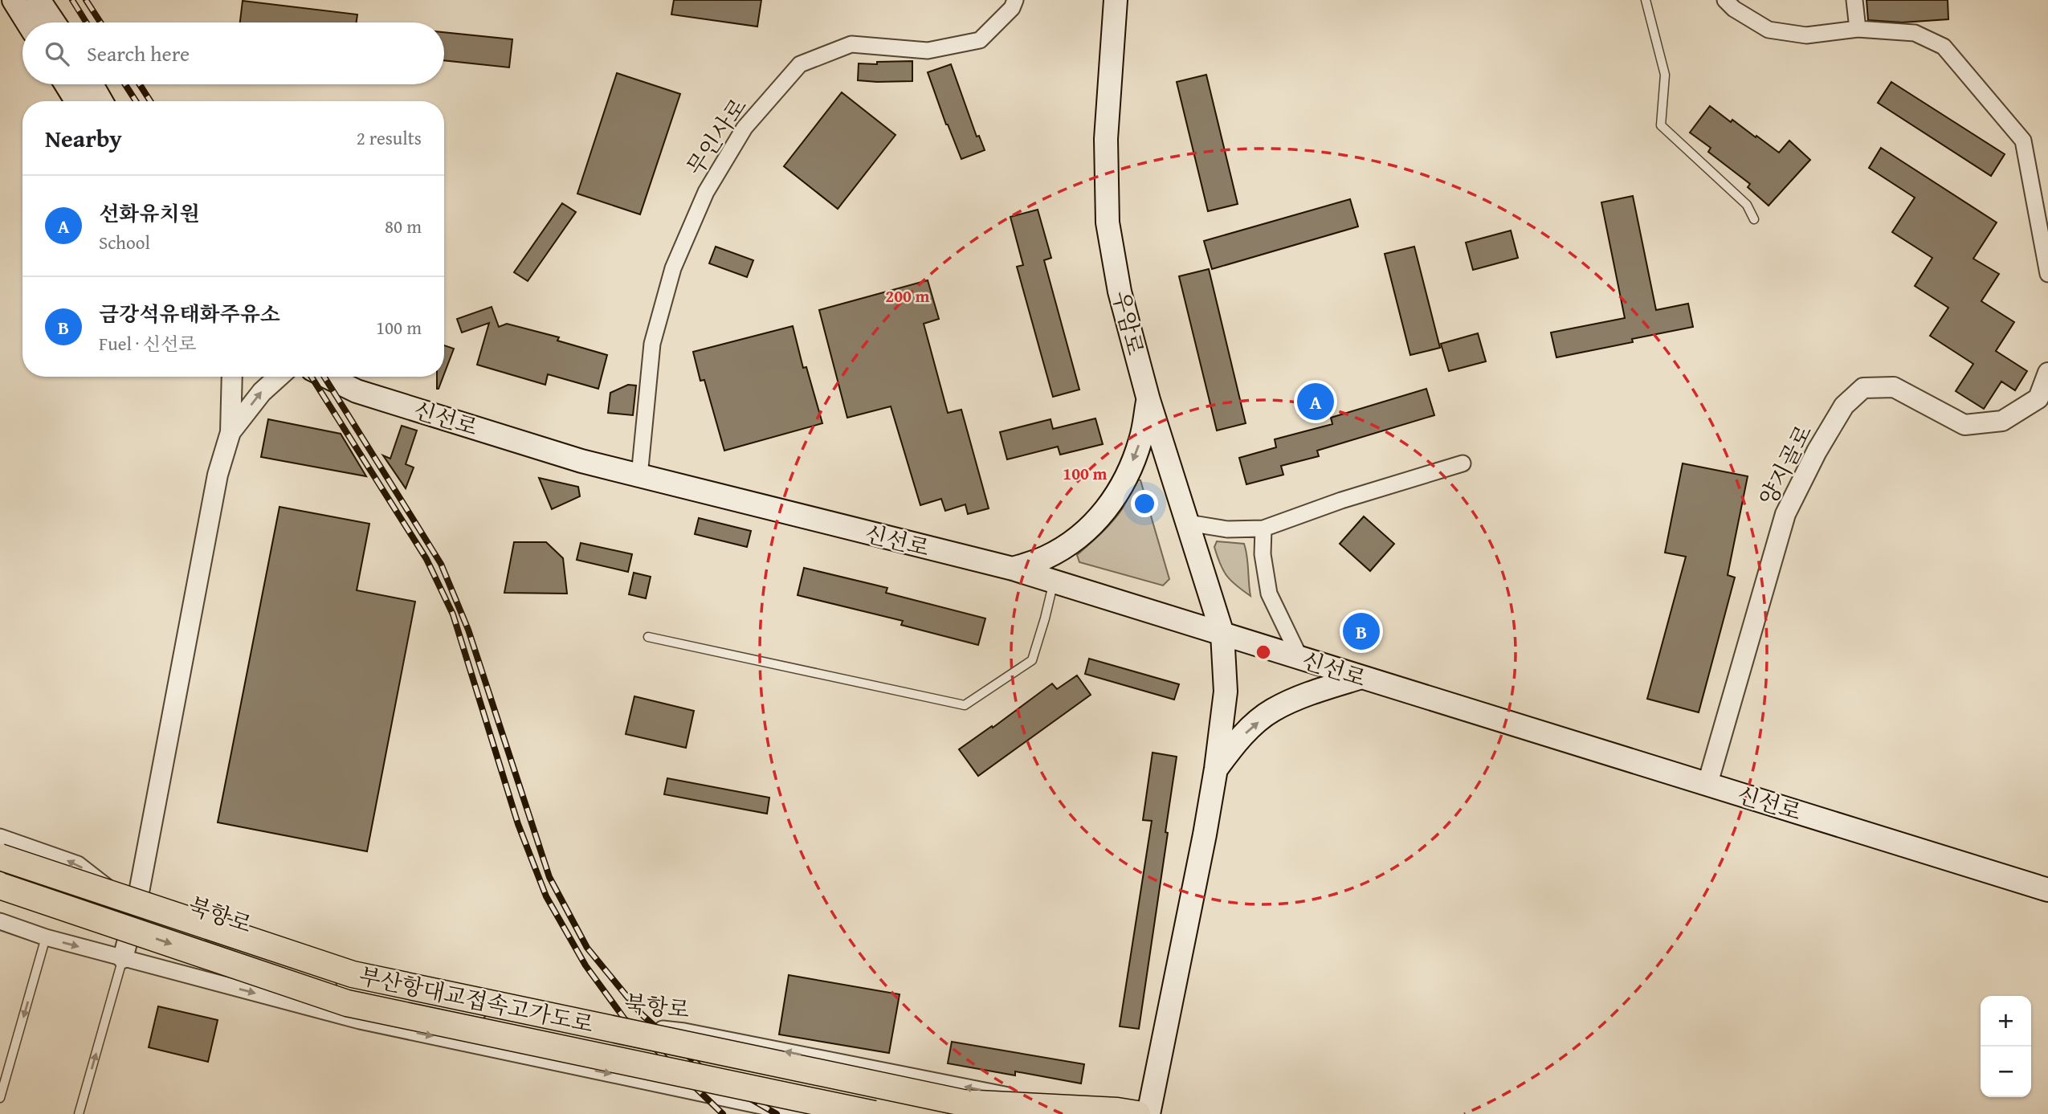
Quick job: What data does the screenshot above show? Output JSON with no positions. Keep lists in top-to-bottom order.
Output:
{
  "streets": {
    "highway": ["부산항대교접속고가도로"],
    "main road": ["우암로", "신선로"],
    "street": ["무인사로", "양지골로", "북항로"]
  },
  "crossings": [
    ["무인사로", "신선로"],
    ["우암로", "신선로"],
    ["신선로", "양지골로"]
  ],
  "page": {
    "search": "Search here",
    "heading": ["Nearby", "2 results"],
    "list": [
      {
        "mark": "A",
        "name": "선화유치원",
        "note": "School",
        "value": "80 m"
      },
      {
        "mark": "B",
        "name": "금강석유태화주유소",
        "note": "Fuel · 신선로",
        "value": "100 m"
      }
    ],
    "pins": ["A", "B"],
    "map_buttons": ["+", "−"]
  },
  "rings": ["200 m", "100 m"]
}
